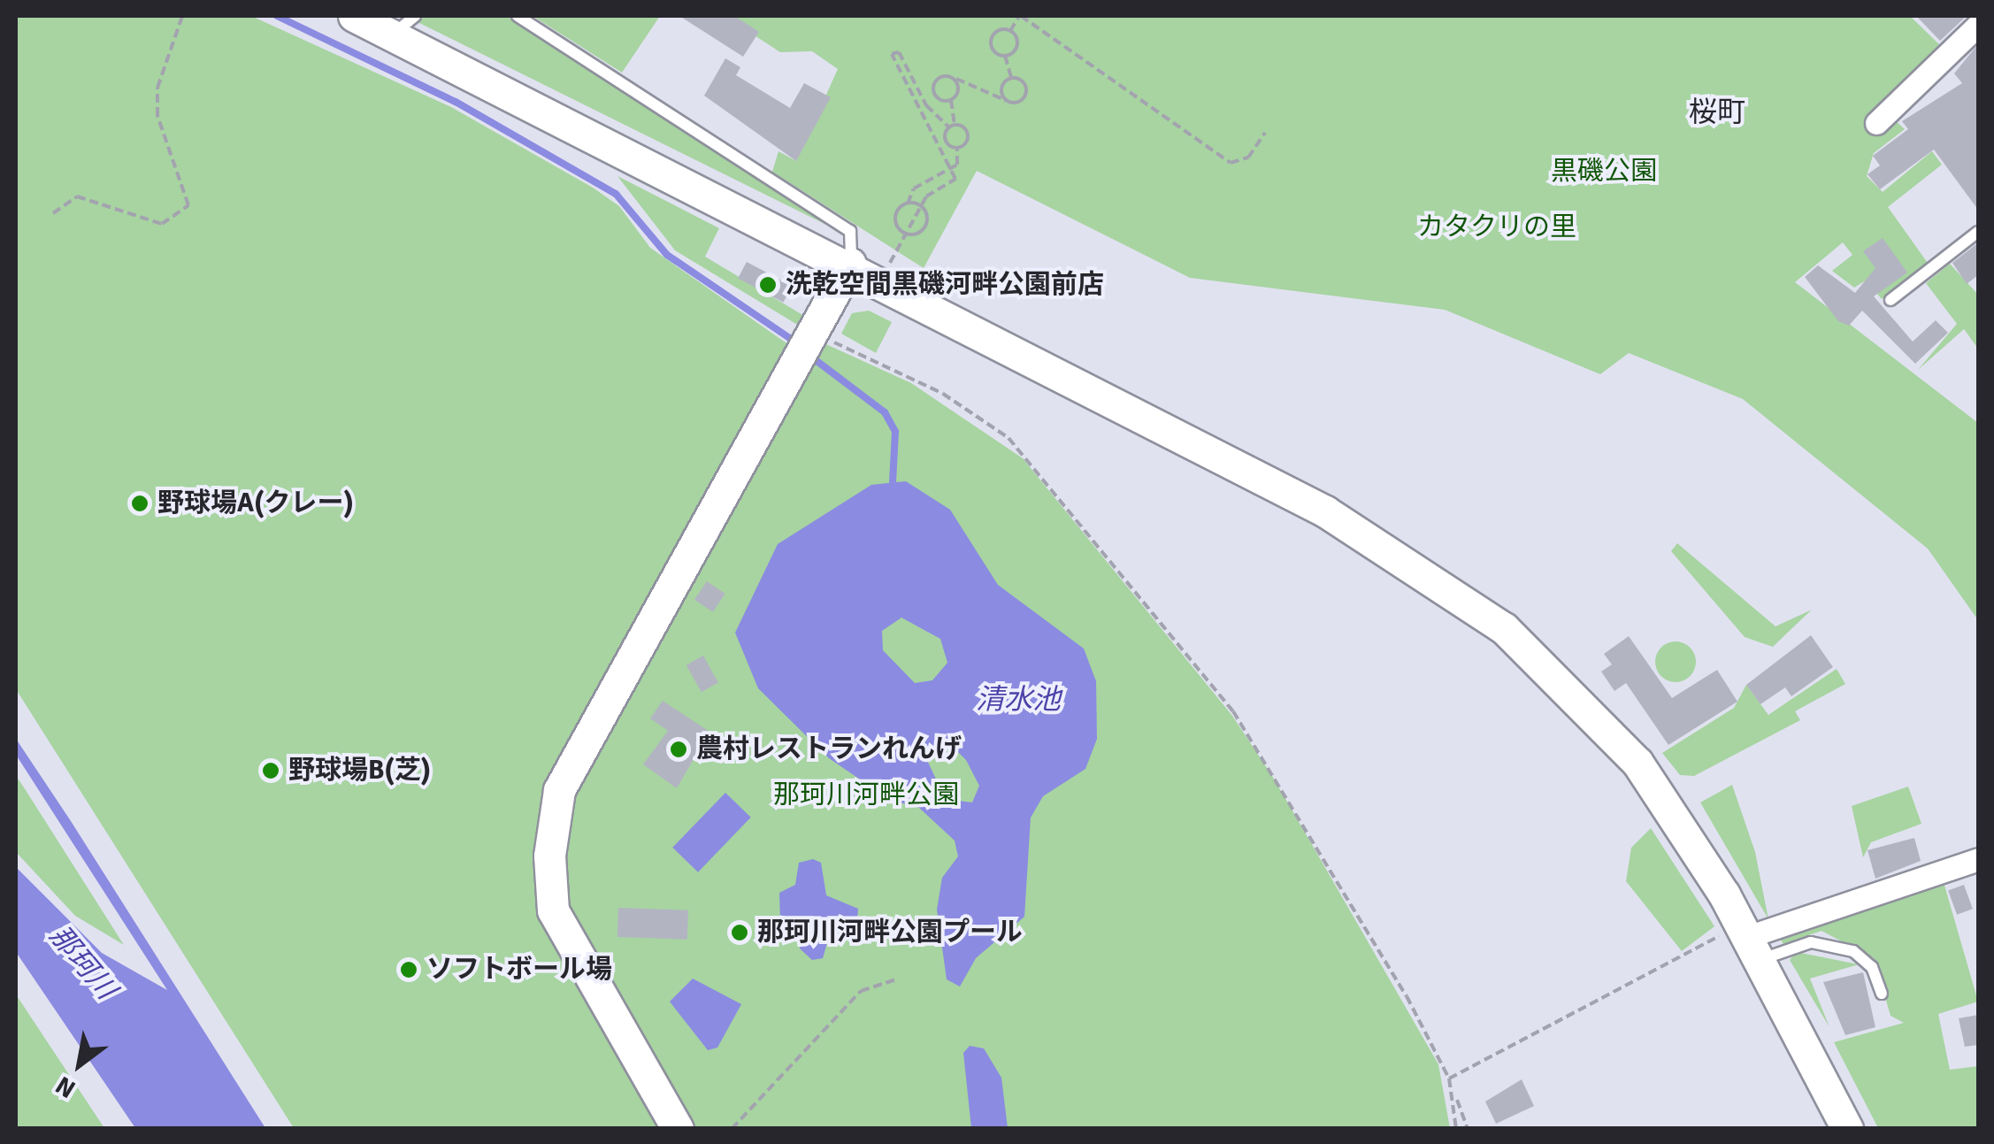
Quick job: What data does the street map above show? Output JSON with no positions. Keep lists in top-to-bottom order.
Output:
{
  "districts": ["桜町"],
  "water": ["清水池", "那珂川"],
  "parks": ["黒磯公園", "カタクリの里", "那珂川河畔公園"],
  "places": [
    "洗乾空間黒磯河畔公園前店",
    "野球場A(クレー)",
    "農村レストランれんげ",
    "野球場B(芝)",
    "那珂川河畔公園プール",
    "ソフトボール場"
  ],
  "north": "bottom left"
}
